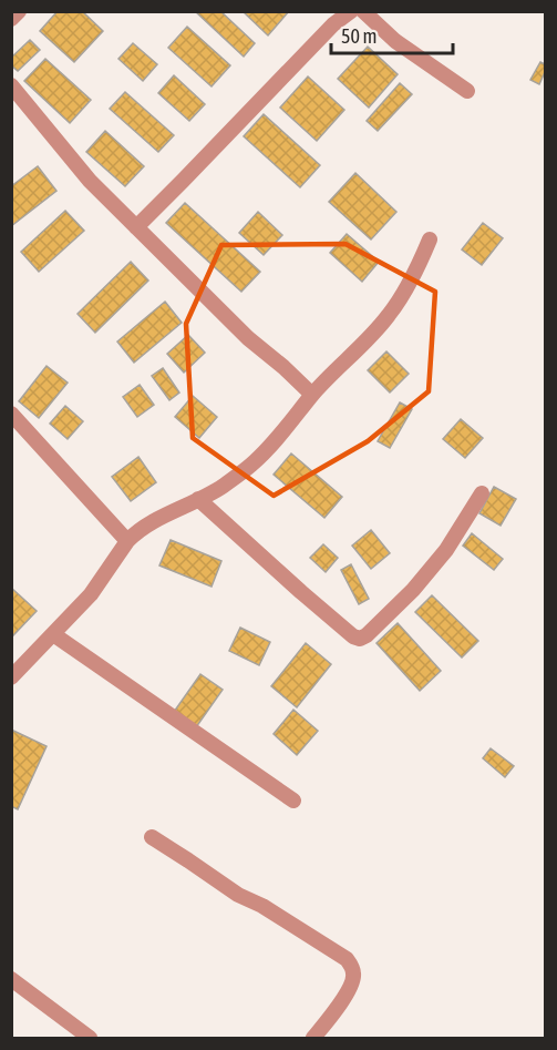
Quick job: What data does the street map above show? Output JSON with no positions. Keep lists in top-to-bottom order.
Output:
{
  "scale_bar": "50 m"
}
